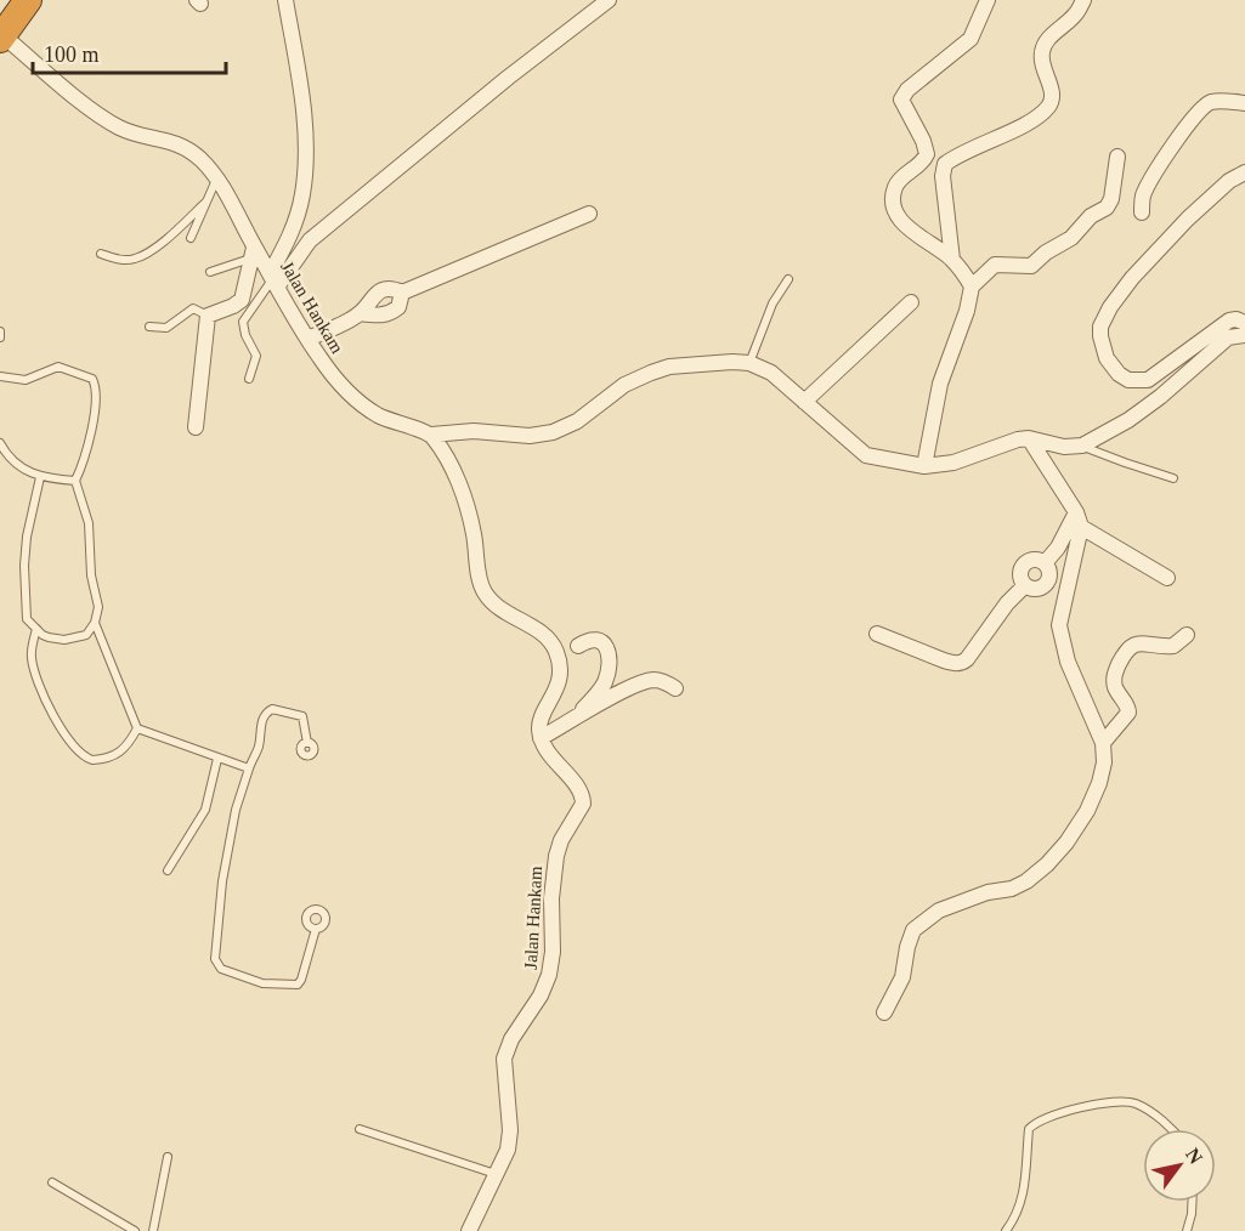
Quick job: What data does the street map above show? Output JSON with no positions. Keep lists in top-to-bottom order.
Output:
{
  "streets": {
    "street": ["Jalan Hankam"]
  },
  "scale_bar": "100 m",
  "north": "top right"
}
